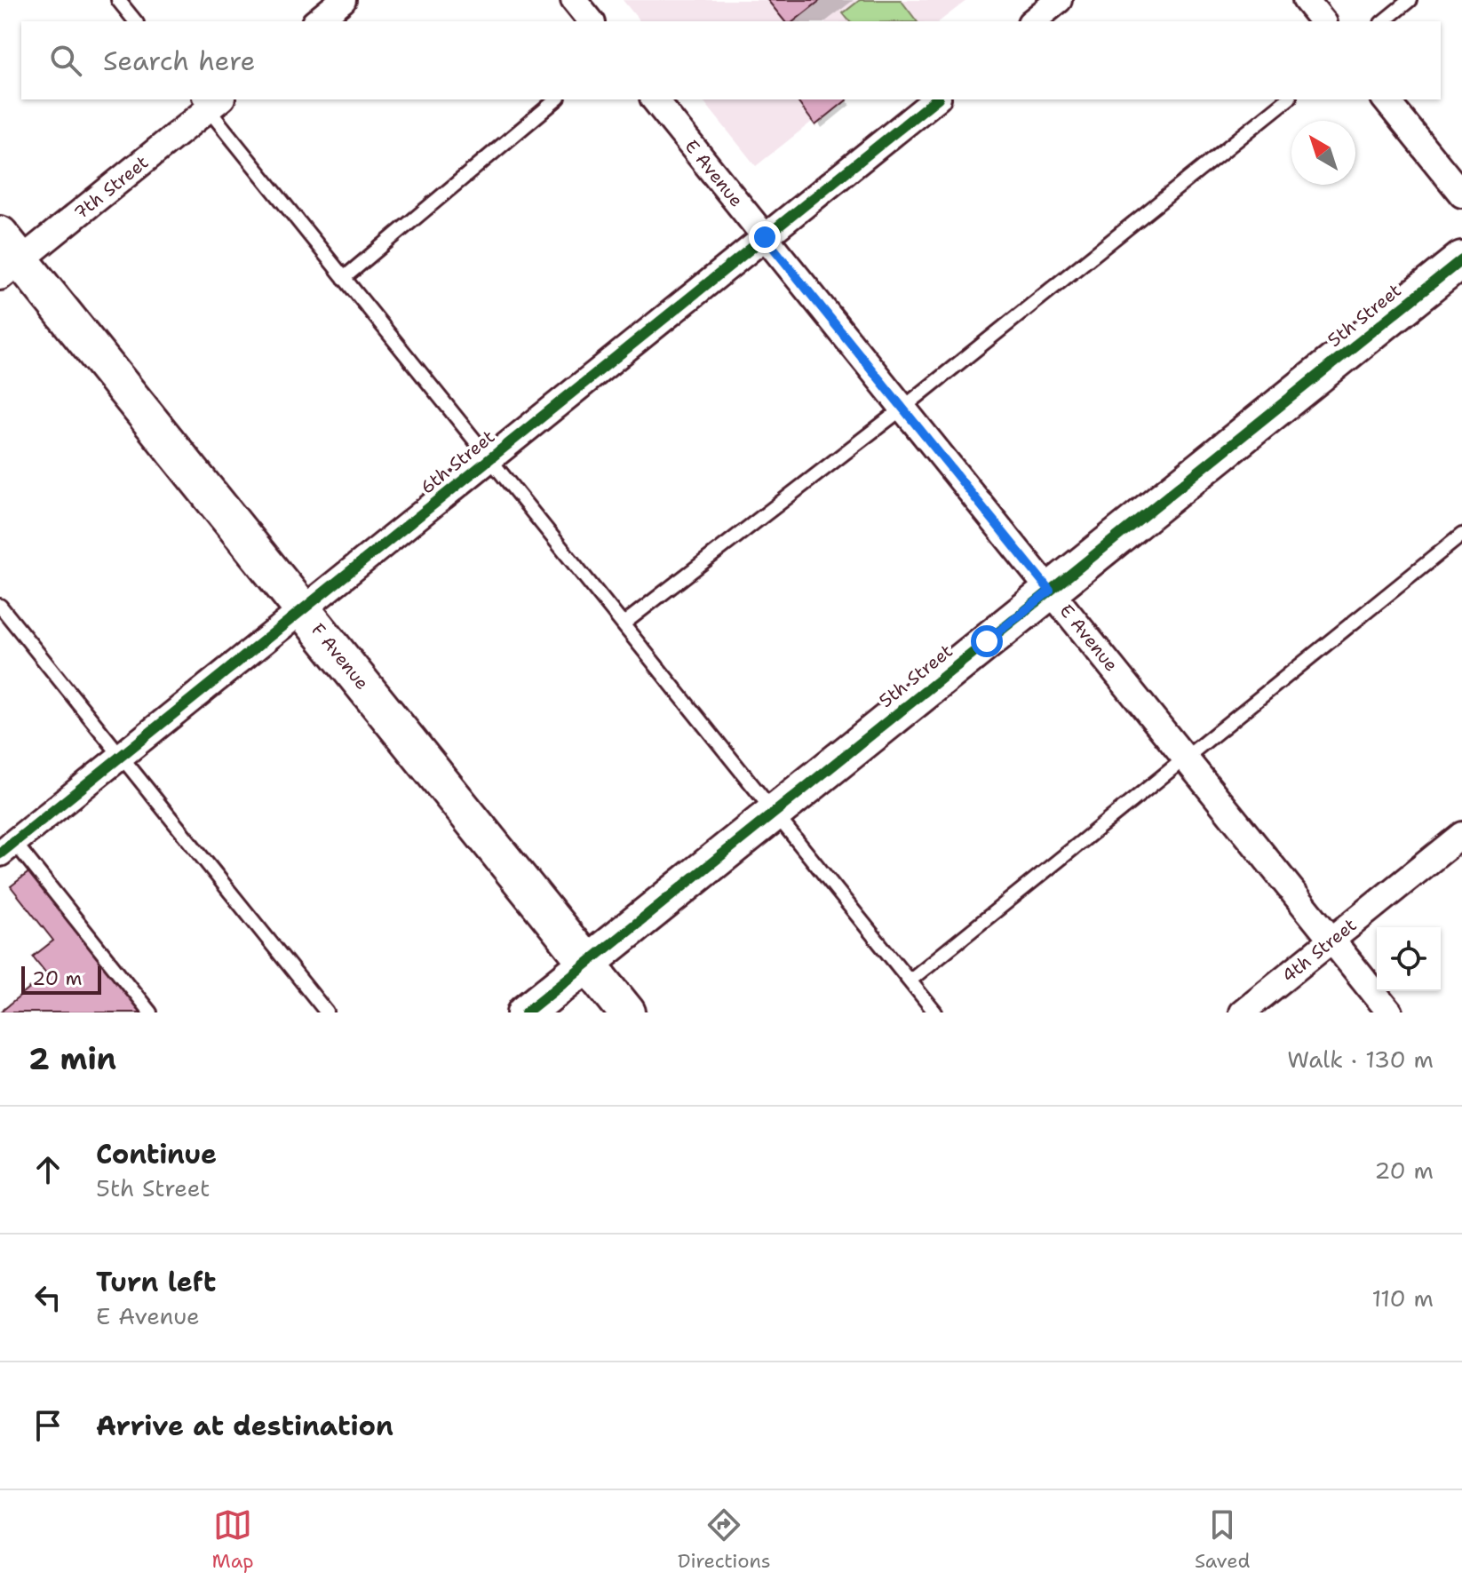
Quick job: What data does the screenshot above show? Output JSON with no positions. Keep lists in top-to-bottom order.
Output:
{
  "streets": {
    "street": [
      "E Avenue",
      "7th Street",
      "5th Street",
      "6th Street",
      "F Avenue",
      "4th Street"
    ]
  },
  "crossings": [
    ["E Avenue", "5th Street"],
    ["E Avenue", "6th Street"],
    ["E Avenue", "4th Street"],
    ["7th Street", "F Avenue"],
    ["5th Street", "F Avenue"],
    ["6th Street", "F Avenue"]
  ],
  "scale_bar": "20 m",
  "north": "top left",
  "page": {
    "search": "Search here",
    "scale": "20 m",
    "heading": ["2 min", "Walk · 130 m"],
    "list": [
      ["Continue", "5th Street", "20 m"],
      ["Turn left", "E Avenue", "110 m"],
      "Arrive at destination"
    ],
    "nav": ["Map", "Directions", "Saved"]
  }
}
